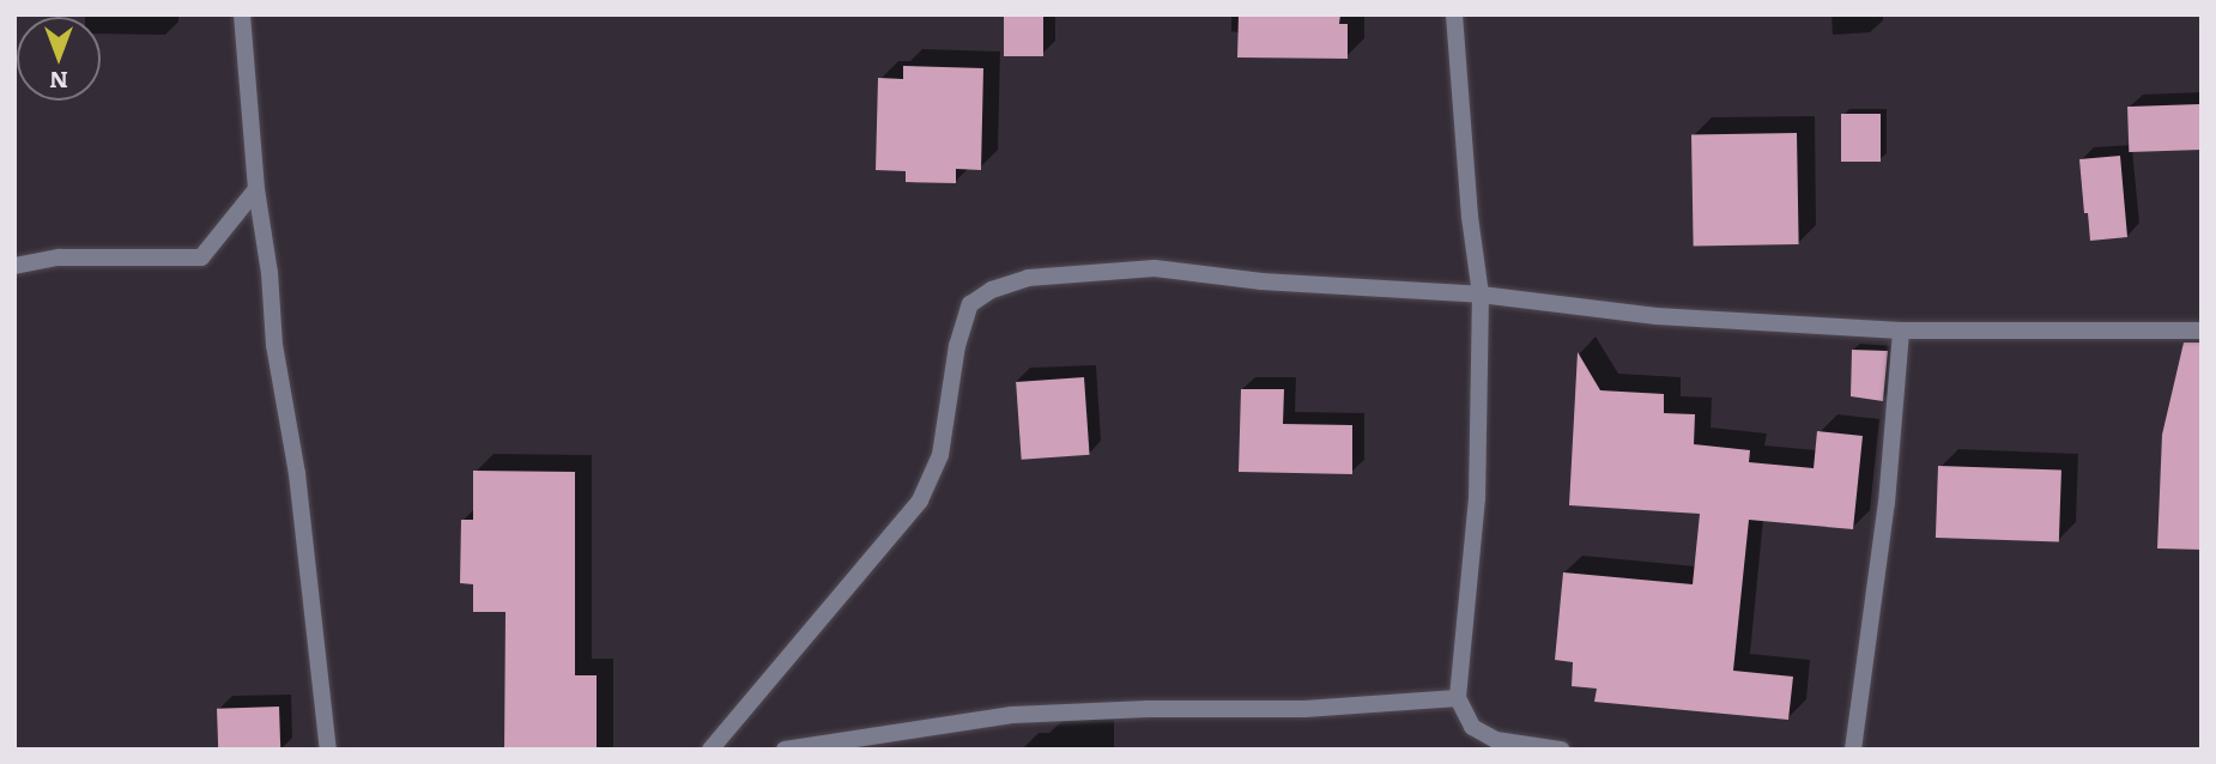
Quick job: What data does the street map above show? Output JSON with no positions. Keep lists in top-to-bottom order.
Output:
{
  "north": "bottom"
}
